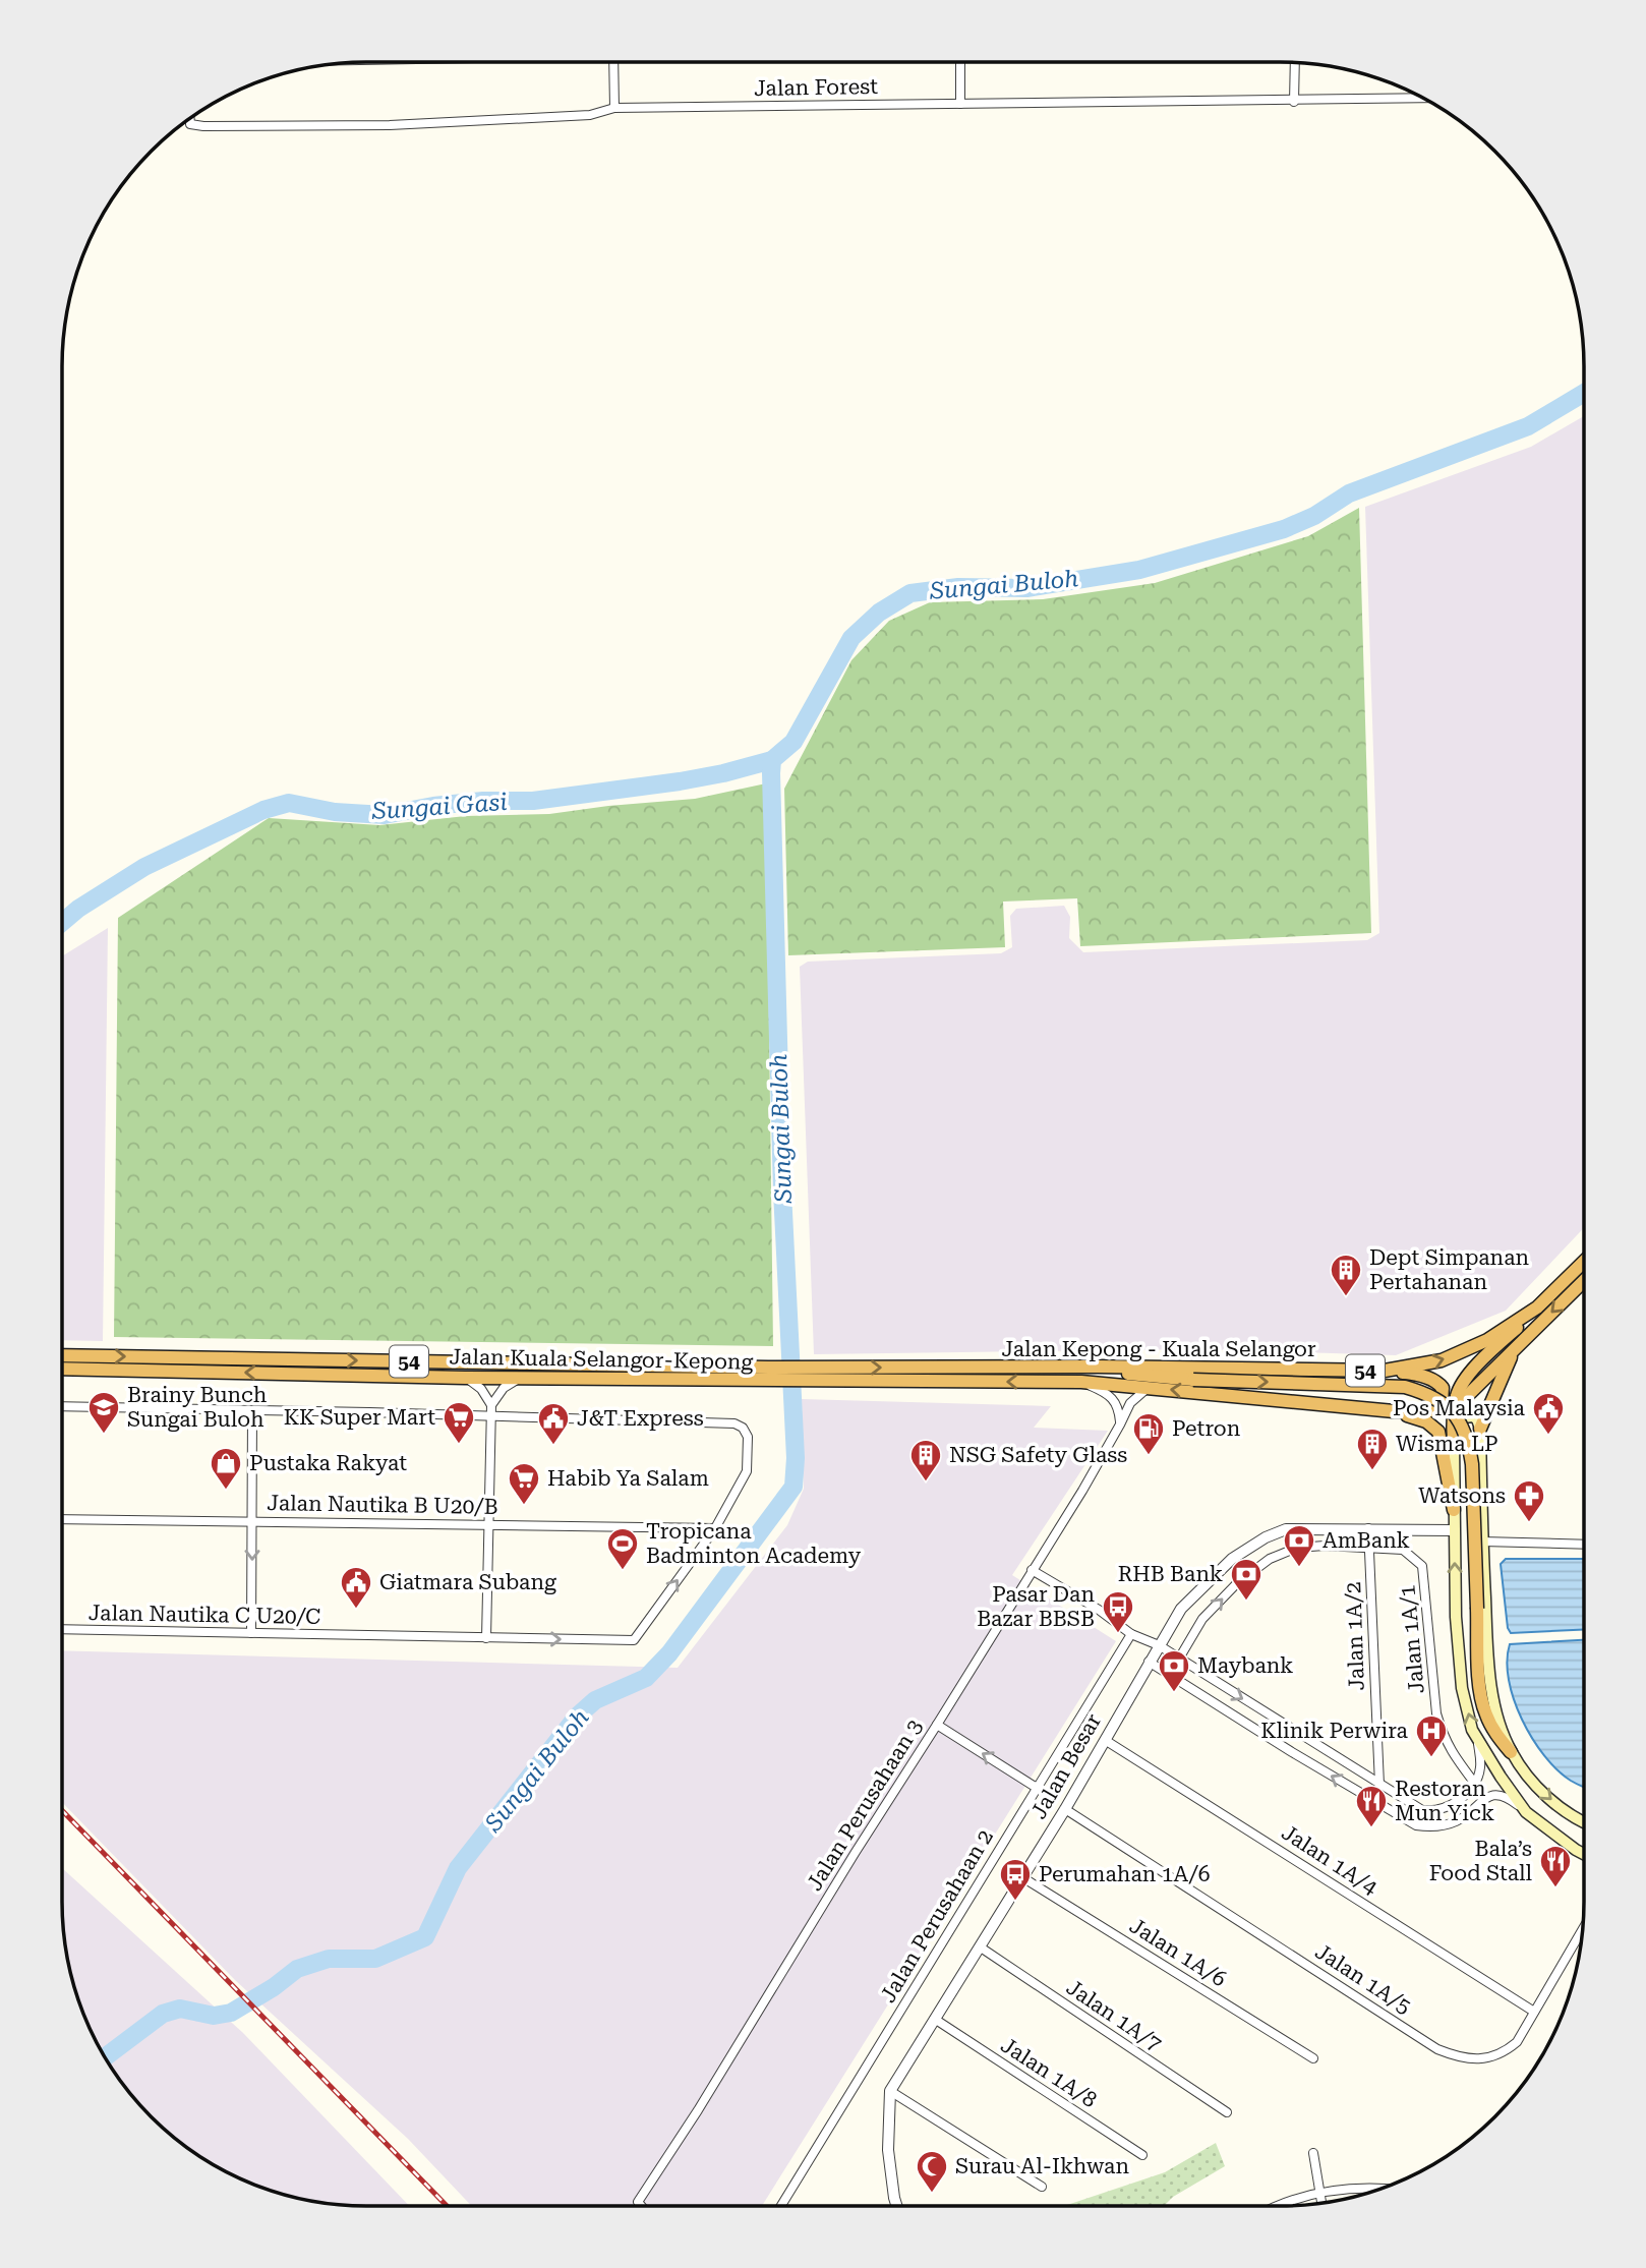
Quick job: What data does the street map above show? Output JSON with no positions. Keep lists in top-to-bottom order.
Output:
{
  "streets": {
    "highway": ["Jalan Kepong - Kuala Selangor", "Jalan Kuala Selangor-Kepong", "54"],
    "street": [
      "Jalan Forest",
      "Jalan Nautika B U20/B",
      "Jalan Nautika C U20/C",
      "Jalan 1A/2",
      "Jalan 1A/1",
      "Jalan Besar",
      "Jalan Perusahaan 3",
      "Jalan 1A/4",
      "Jalan Perusahaan 2",
      "Jalan 1A/6",
      "Jalan 1A/5",
      "Jalan 1A/7",
      "Jalan 1A/8"
    ]
  },
  "crossings": [
    ["Jalan Kepong - Kuala Selangor", "Jalan Kuala Selangor-Kepong"],
    ["Jalan Kepong - Kuala Selangor", "54"],
    ["Jalan Kepong - Kuala Selangor", "Jalan Perusahaan 3"],
    ["54", "Jalan Perusahaan 3"],
    ["Jalan Nautika B U20/B", "Jalan Nautika C U20/C"],
    ["Jalan 1A/2", "Jalan 1A/1"],
    ["Jalan 1A/2", "Jalan Besar"],
    ["Jalan Besar", "Jalan 1A/4"],
    ["Jalan Besar", "Jalan 1A/6"],
    ["Jalan Besar", "Jalan 1A/5"],
    ["Jalan Besar", "Jalan 1A/7"],
    ["Jalan Besar", "Jalan 1A/8"],
    ["Jalan 1A/4", "Jalan 1A/5"]
  ],
  "one_way": ["Jalan Nautika C U20/C", "Jalan 1A/1"],
  "water": ["Sungai Buloh", "Sungai Gasi"],
  "places": {
    "building": ["Dept Simpanan Pertahanan", "Wisma LP", "NSG Safety Glass"],
    "school or university": ["Brainy Bunch Sungai Buloh"],
    "public building": ["Pos Malaysia", "J&T Express", "Giatmara Subang"],
    "supermarket": ["KK Super Mart", "Habib Ya Salam"],
    "fuel station": ["Petron"],
    "shop": ["Pustaka Rakyat"],
    "pharmacy": ["Watsons"],
    "bank": ["AmBank", "RHB Bank", "Maybank"],
    "sports": ["Tropicana Badminton Academy"],
    "bus stop": ["Pasar Dan Bazar BBSB", "Perumahan 1A/6"],
    "hospital": ["Klinik Perwira"],
    "restaurant": ["Restoran Mun Yick", "Bala’s Food Stall"],
    "mosque": ["Surau Al-Ikhwan"]
  }
}
